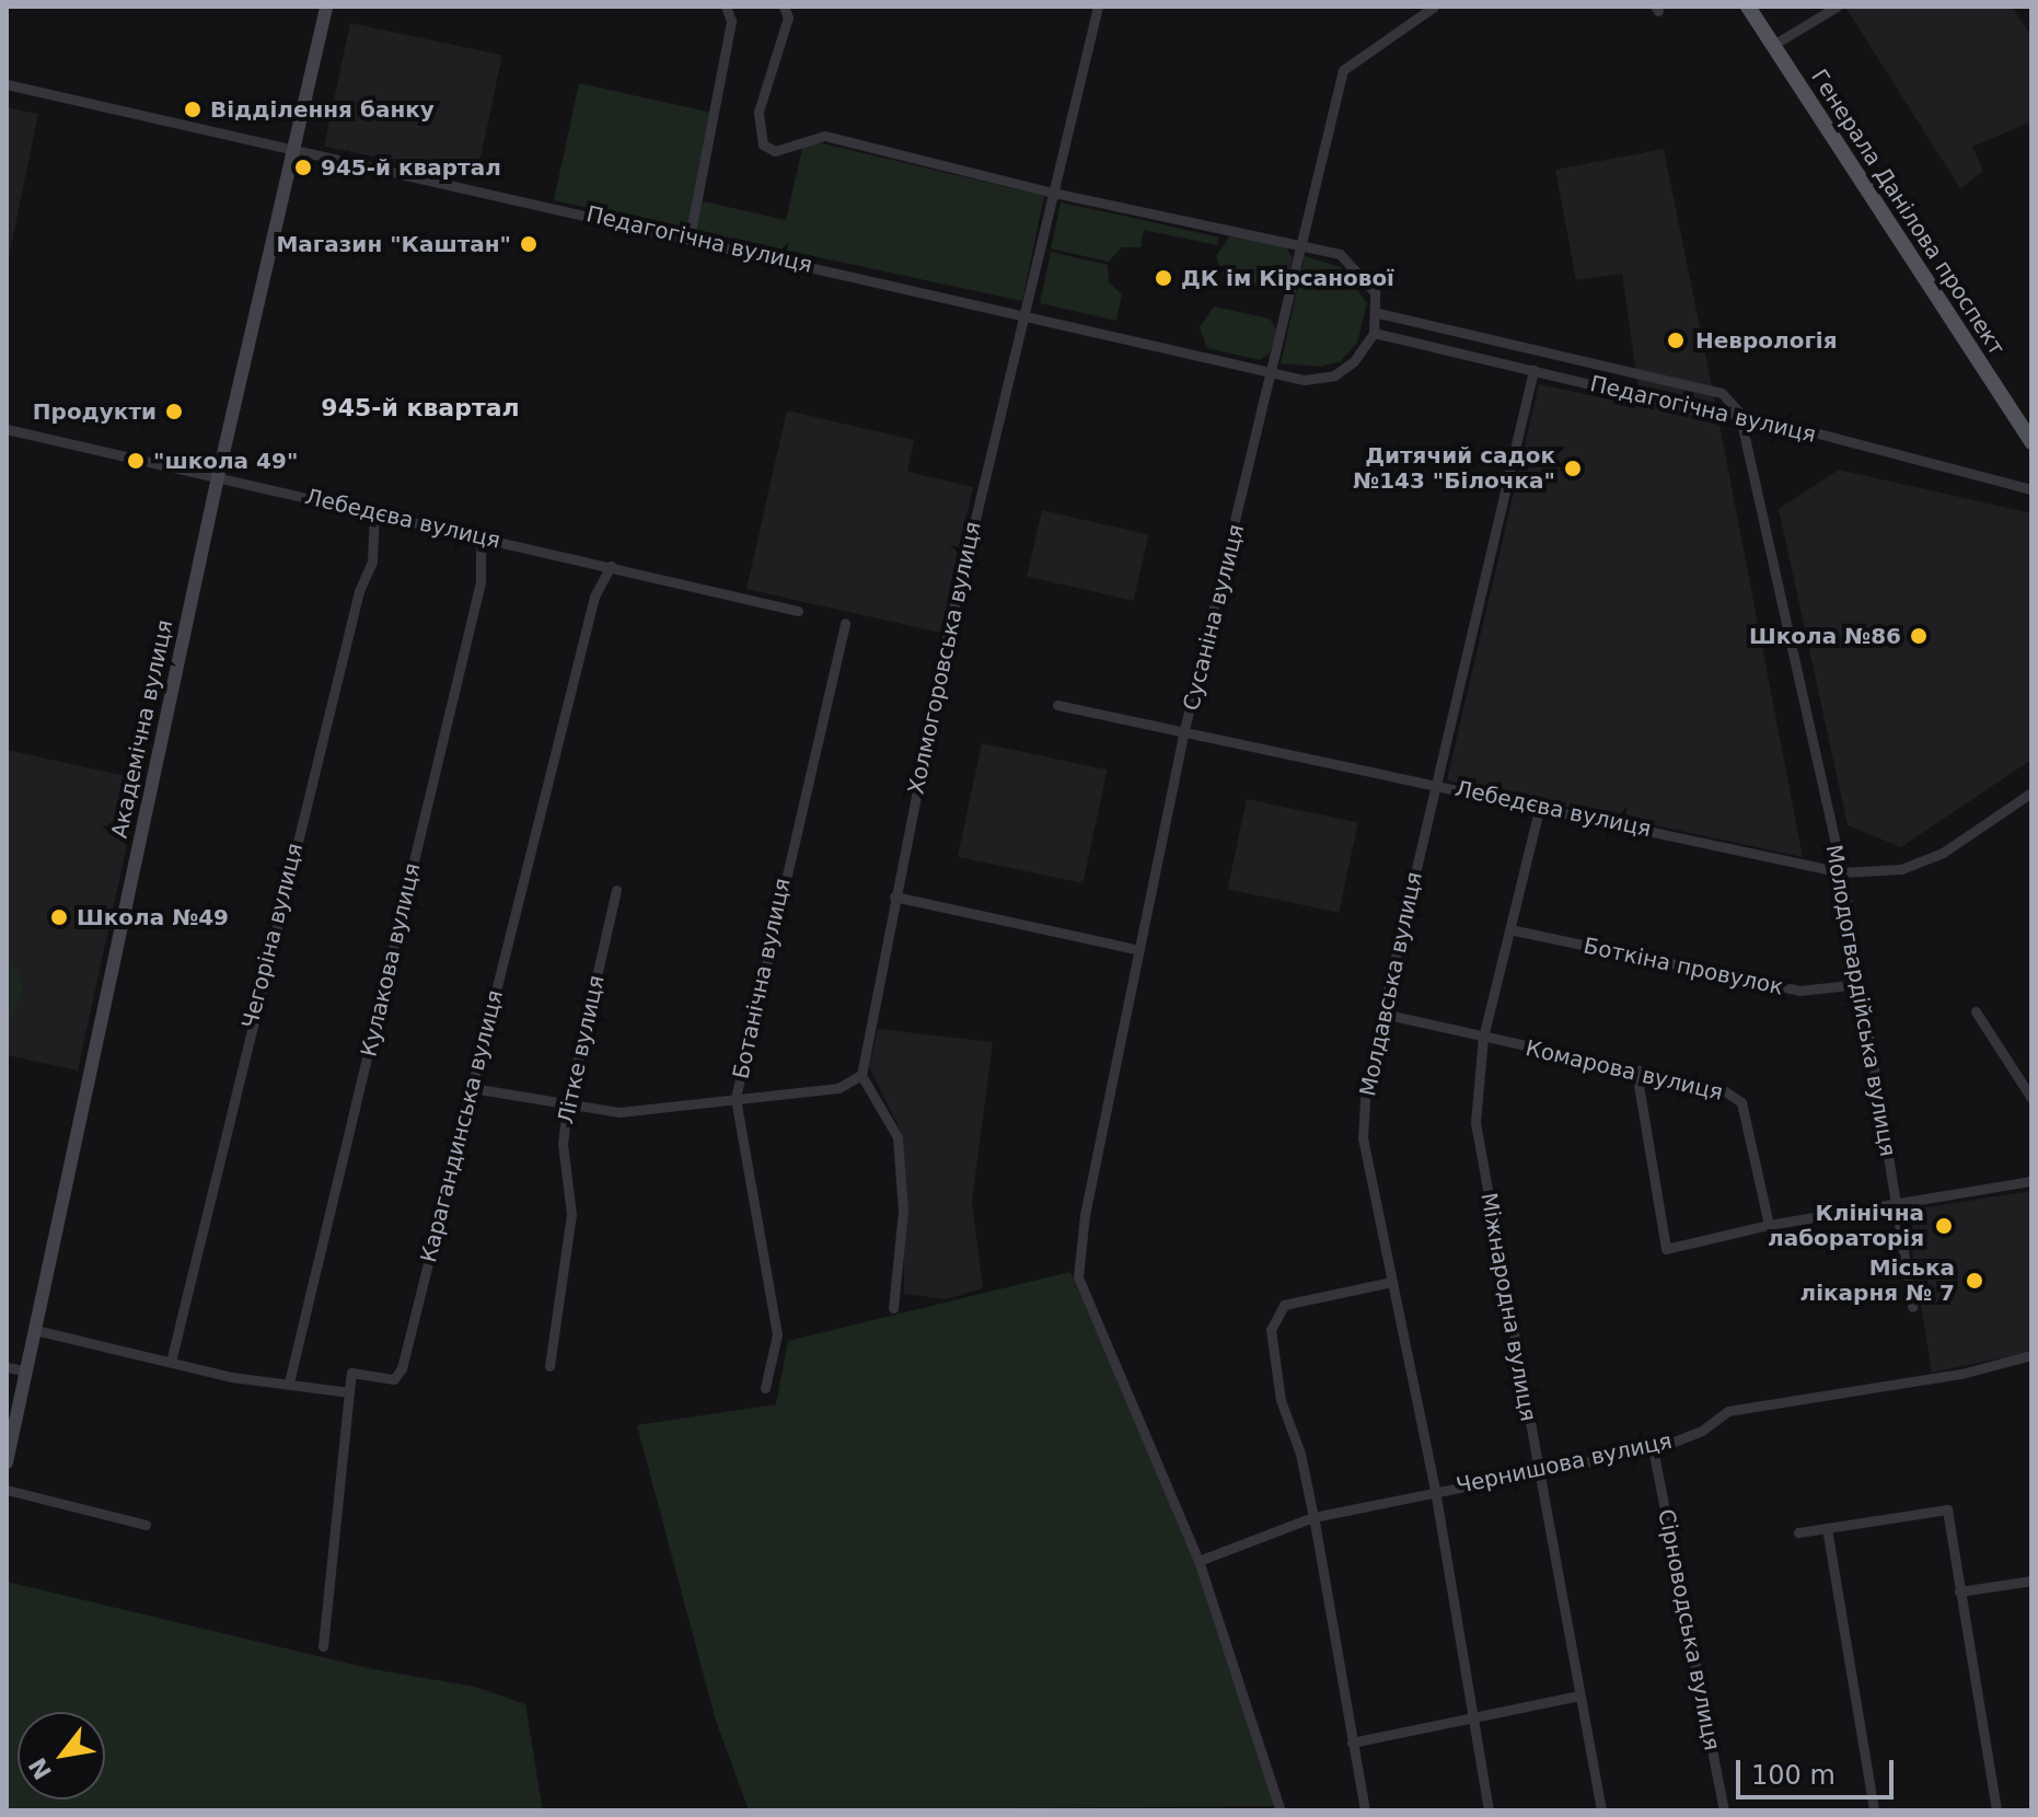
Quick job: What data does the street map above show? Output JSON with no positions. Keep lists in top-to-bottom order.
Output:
{
  "streets": {
    "main road": ["Генерала Данілова проспект", "Академічна вулиця"],
    "street": [
      "Педагогічна вулиця",
      "Лебедєва вулиця",
      "Сусаніна вулиця",
      "Холмогоровська вулиця",
      "Чегоріна вулиця",
      "Кулакова вулиця",
      "Боткіна провулок",
      "Ботанічна вулиця",
      "Молдавська вулиця",
      "Молодогвардійська вулиця",
      "Літке вулиця",
      "Комарова вулиця",
      "Карагандинська вулиця",
      "Міжнародна вулиця",
      "Чернишова вулиця",
      "Сірноводська вулиця"
    ]
  },
  "crossings": [
    ["Педагогічна вулиця", "Сусаніна вулиця"],
    ["Педагогічна вулиця", "Холмогоровська вулиця"],
    ["Педагогічна вулиця", "Академічна вулиця"],
    ["Педагогічна вулиця", "Молдавська вулиця"],
    ["Педагогічна вулиця", "Молодогвардійська вулиця"],
    ["Лебедєва вулиця", "Сусаніна вулиця"],
    ["Лебедєва вулиця", "Академічна вулиця"],
    ["Лебедєва вулиця", "Чегоріна вулиця"],
    ["Лебедєва вулиця", "Кулакова вулиця"],
    ["Лебедєва вулиця", "Молдавська вулиця"],
    ["Лебедєва вулиця", "Молодогвардійська вулиця"],
    ["Лебедєва вулиця", "Карагандинська вулиця"],
    ["Лебедєва вулиця", "Міжнародна вулиця"],
    ["Сусаніна вулиця", "Чернишова вулиця"],
    ["Боткіна провулок", "Молодогвардійська вулиця"],
    ["Боткіна провулок", "Міжнародна вулиця"],
    ["Молдавська вулиця", "Комарова вулиця"],
    ["Молдавська вулиця", "Чернишова вулиця"],
    ["Комарова вулиця", "Міжнародна вулиця"],
    ["Міжнародна вулиця", "Чернишова вулиця"],
    ["Чернишова вулиця", "Сірноводська вулиця"]
  ],
  "districts": ["945-й квартал"],
  "places": [
    "Відділення банку",
    "945-й квартал",
    "Магазин \"Каштан\"",
    "ДК ім Кірсанової",
    "Неврологія",
    "Продукти",
    "\"школа 49\"",
    "Дитячий садок №143 \"Білочка\"",
    "Школа №86",
    "Школа №49",
    "Клінічна лабораторія",
    "Міська лікарня № 7"
  ],
  "scale_bar": "100 m",
  "north": "bottom left"
}
